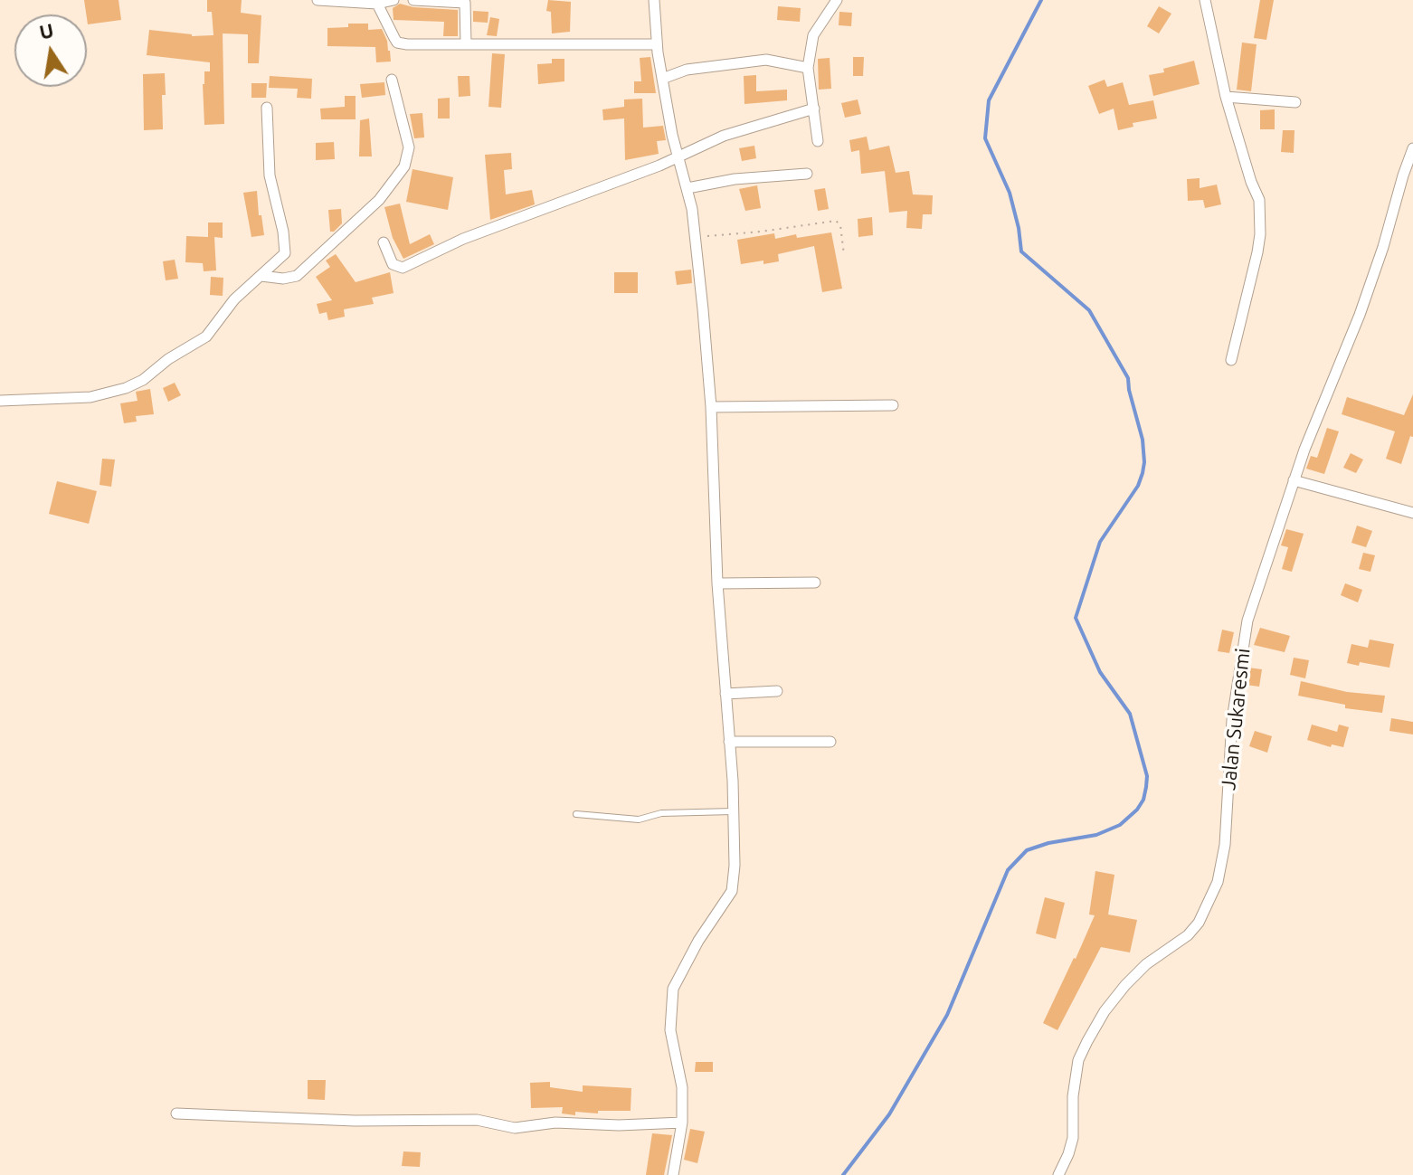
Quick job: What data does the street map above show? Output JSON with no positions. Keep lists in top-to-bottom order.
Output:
{
  "streets": {
    "street": ["Jalan Sukaresmi"]
  },
  "north": "top"
}
